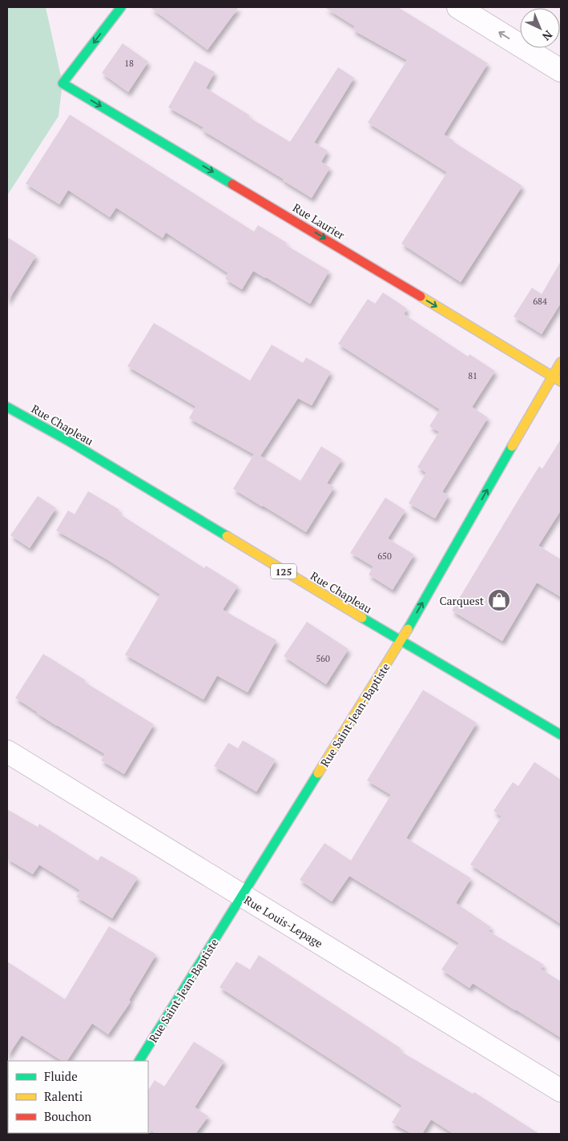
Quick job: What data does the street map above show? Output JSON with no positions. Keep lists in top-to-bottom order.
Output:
{
  "streets": {
    "street": [
      "Rue Laurier",
      "Rue Chapleau",
      "125",
      "Rue Saint-Jean-Baptiste",
      "Rue Louis-Lepage"
    ]
  },
  "crossings": [
    ["Rue Laurier", "Rue Saint-Jean-Baptiste"],
    ["Rue Chapleau", "Rue Saint-Jean-Baptiste"],
    ["Rue Saint-Jean-Baptiste", "Rue Louis-Lepage"]
  ],
  "one_way": ["Rue Laurier", "Rue Saint-Jean-Baptiste"],
  "places": {
    "shop": ["Carquest"]
  },
  "house_numbers": [
    "18",
    "684",
    "81",
    "650",
    "560"
  ],
  "legend": ["Fluide", "Ralenti", "Bouchon"],
  "north": "bottom right"
}
